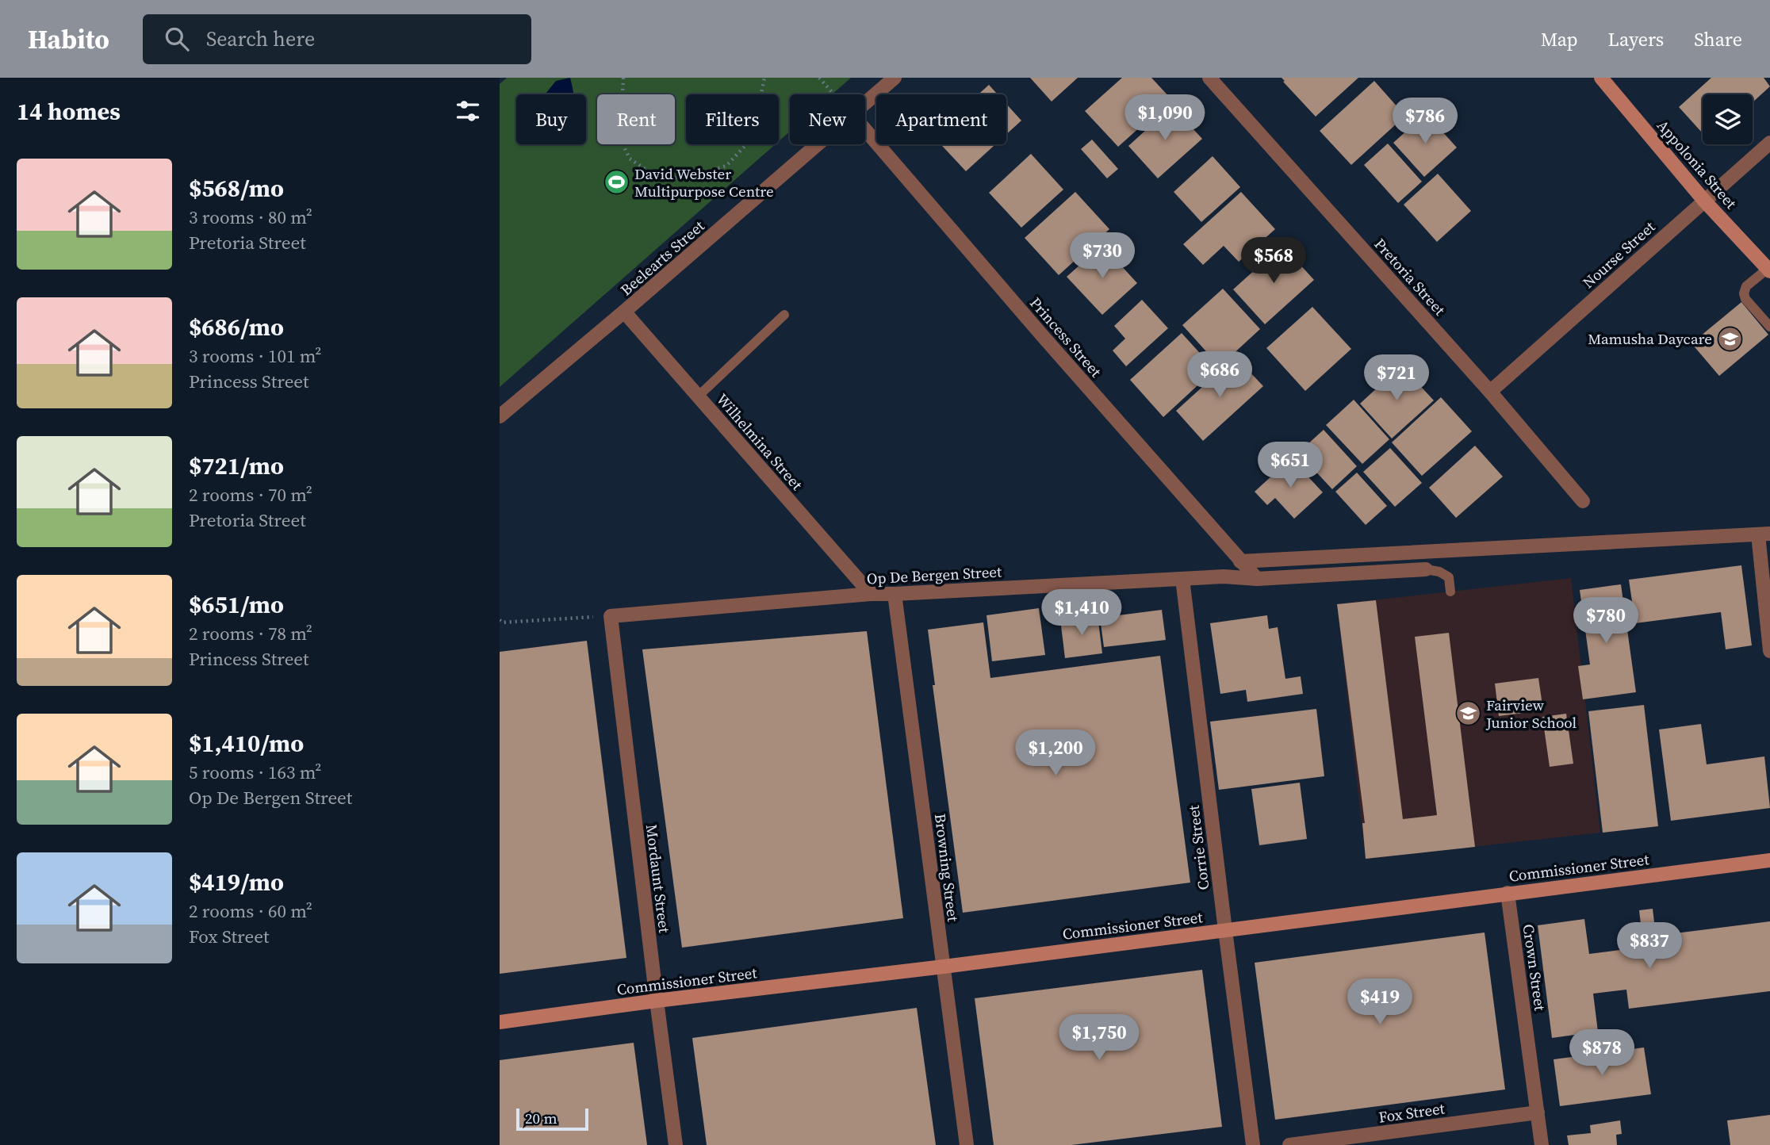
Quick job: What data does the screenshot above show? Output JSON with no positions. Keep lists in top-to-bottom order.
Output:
{
  "streets": {
    "main road": ["Appolonia Street", "Commissioner Street"],
    "street": [
      "Nourse Street",
      "Beelearts Street",
      "Pretoria Street",
      "Princess Street",
      "Wilhelmina Street",
      "Op De Bergen Street",
      "Corrie Street",
      "Browning Street",
      "Mordaunt Street",
      "Crown Street",
      "Fox Street"
    ]
  },
  "crossings": [
    ["Appolonia Street", "Nourse Street"],
    ["Nourse Street", "Pretoria Street"],
    ["Beelearts Street", "Wilhelmina Street"],
    ["Princess Street", "Op De Bergen Street"],
    ["Wilhelmina Street", "Op De Bergen Street"],
    ["Op De Bergen Street", "Corrie Street"],
    ["Op De Bergen Street", "Browning Street"],
    ["Op De Bergen Street", "Mordaunt Street"],
    ["Corrie Street", "Commissioner Street"],
    ["Browning Street", "Commissioner Street"],
    ["Commissioner Street", "Mordaunt Street"],
    ["Commissioner Street", "Crown Street"],
    ["Crown Street", "Fox Street"]
  ],
  "places": {
    "sports": ["David Webster Multipurpose Centre"],
    "school or university": ["Mamusha Daycare", "Fairview Junior School"]
  },
  "scale_bar": "20 m",
  "page": {
    "header": "Habito",
    "search": "Search here",
    "nav": ["Map", "Layers", "Share"],
    "heading": "14 homes",
    "price": [
      "$1,090",
      "$786",
      "$730",
      "$568",
      "$686",
      "$721",
      "$651",
      "$1,410",
      "$780",
      "$1,200",
      "$837",
      "$419",
      "$1,750",
      "$878"
    ],
    "chip": [
      "Buy",
      "Rent",
      "Filters",
      "New",
      "Apartment"
    ],
    "list": [
      {
        "name": "$568/mo",
        "note": "3 rooms · 80 m² · Pretoria Street"
      },
      {
        "name": "$686/mo",
        "note": "3 rooms · 101 m² · Princess Street"
      },
      {
        "name": "$721/mo",
        "note": "2 rooms · 70 m² · Pretoria Street"
      },
      {
        "name": "$651/mo",
        "note": "2 rooms · 78 m² · Princess Street"
      },
      {
        "name": "$1,410/mo",
        "note": "5 rooms · 163 m² · Op De Bergen Street"
      },
      {
        "name": "$419/mo",
        "note": "2 rooms · 60 m² · Fox Street"
      }
    ],
    "scale": "20 m"
  }
}
